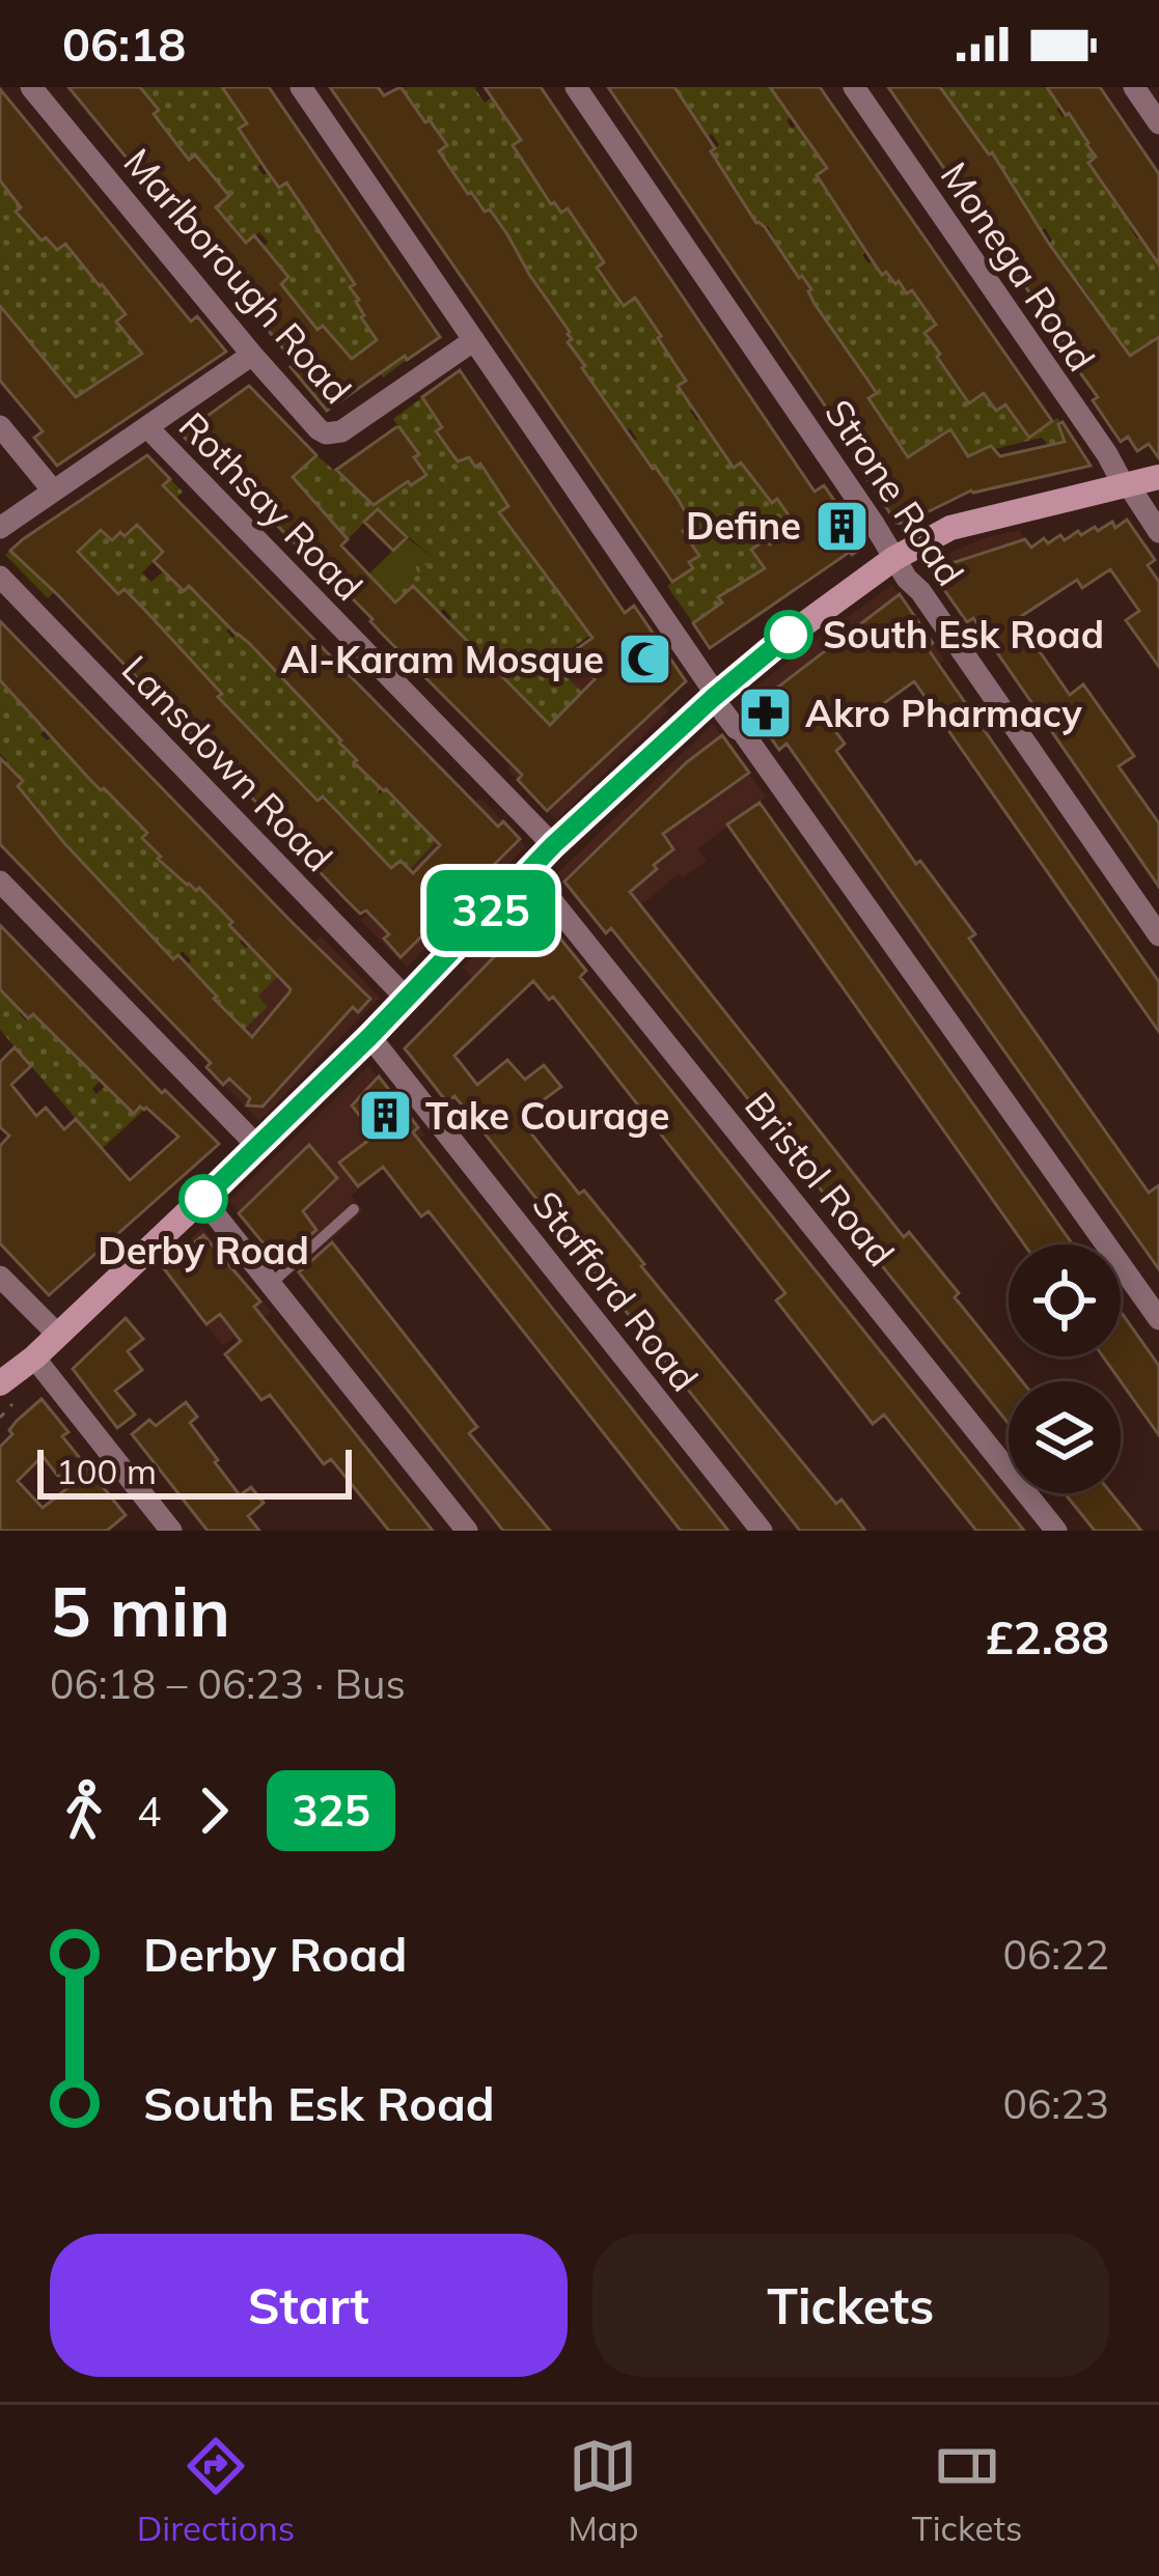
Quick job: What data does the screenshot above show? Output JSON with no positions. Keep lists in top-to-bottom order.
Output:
{
  "streets": {
    "street": [
      "Monega Road",
      "Marlborough Road",
      "Strone Road",
      "Rothsay Road",
      "Lansdown Road",
      "Bristol Road",
      "Stafford Road"
    ]
  },
  "places": {
    "building": ["Define", "Take Courage"],
    "other": ["South Esk Road", "Derby Road"],
    "mosque": ["Al-Karam Mosque"],
    "pharmacy": ["Akro Pharmacy"]
  },
  "lines": ["bus line 325"],
  "scale_bar": "100 m",
  "page": {
    "status": "06:18",
    "on_map": "325",
    "scale": "100 m",
    "heading": ["5 min", "06:18 – 06:23 · Bus", "£2.88"],
    "legs": ["4", "325"],
    "list": [
      {
        "name": "Derby Road",
        "value": "06:22"
      },
      {
        "name": "South Esk Road",
        "value": "06:23"
      }
    ],
    "buttons": ["Start", "Tickets"],
    "tabs": ["Directions", "Map", "Tickets"]
  }
}
